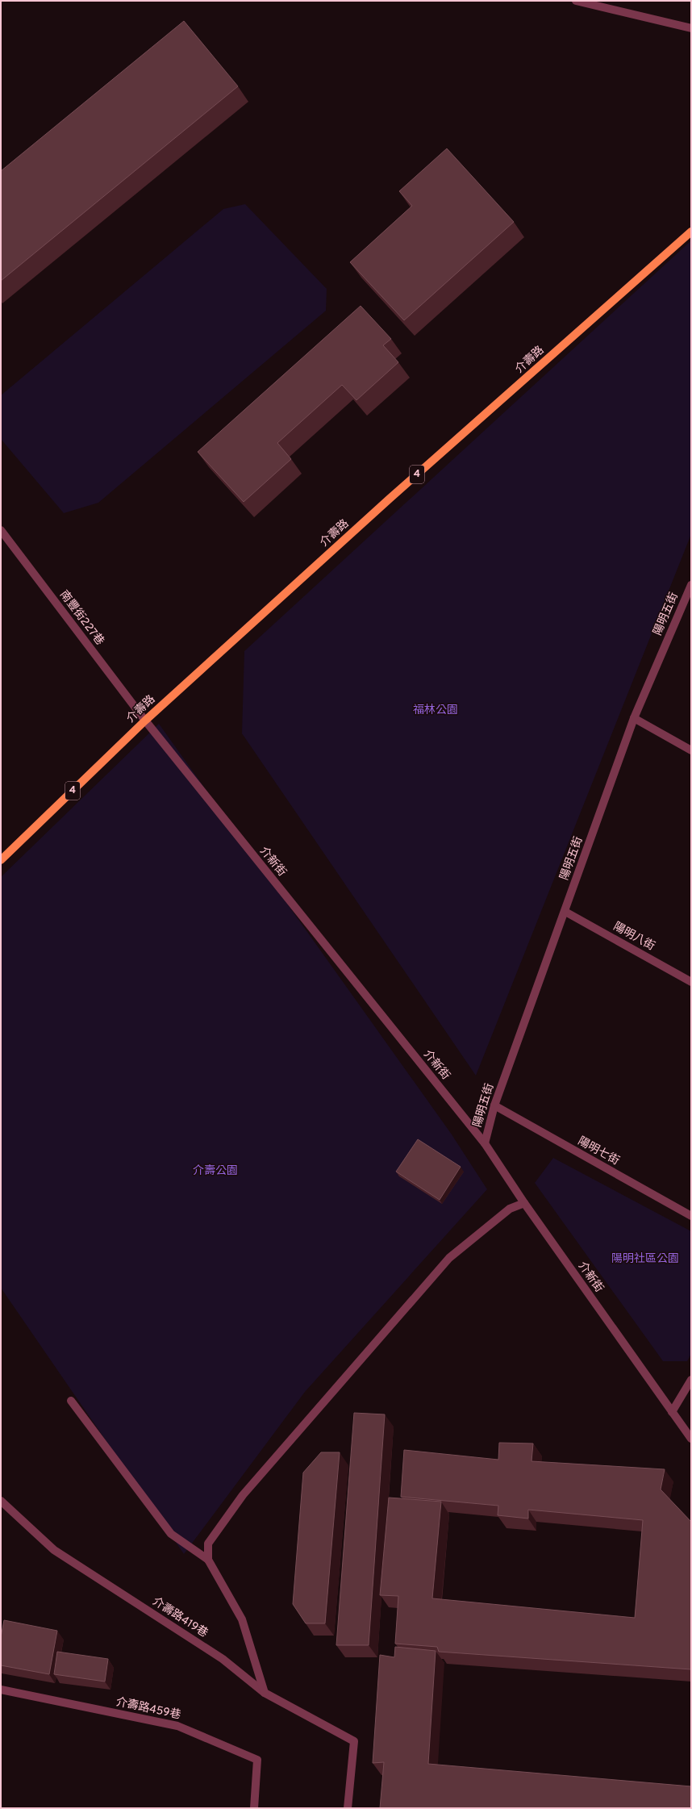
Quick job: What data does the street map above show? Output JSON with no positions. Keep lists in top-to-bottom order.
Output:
{
  "streets": {
    "main road": ["介壽路", "4"],
    "street": [
      "陽明五街",
      "南豐街227巷",
      "介新街",
      "陽明八街",
      "陽明七街",
      "介壽路419巷",
      "介壽路459巷"
    ]
  },
  "crossings": [
    ["介壽路", "南豐街227巷"],
    ["介壽路", "介新街"],
    ["陽明五街", "介新街"],
    ["陽明五街", "陽明八街"],
    ["陽明五街", "陽明七街"],
    ["南豐街227巷", "介新街"]
  ],
  "parks": ["福林公園", "介壽公園", "陽明社區公園"]
}
